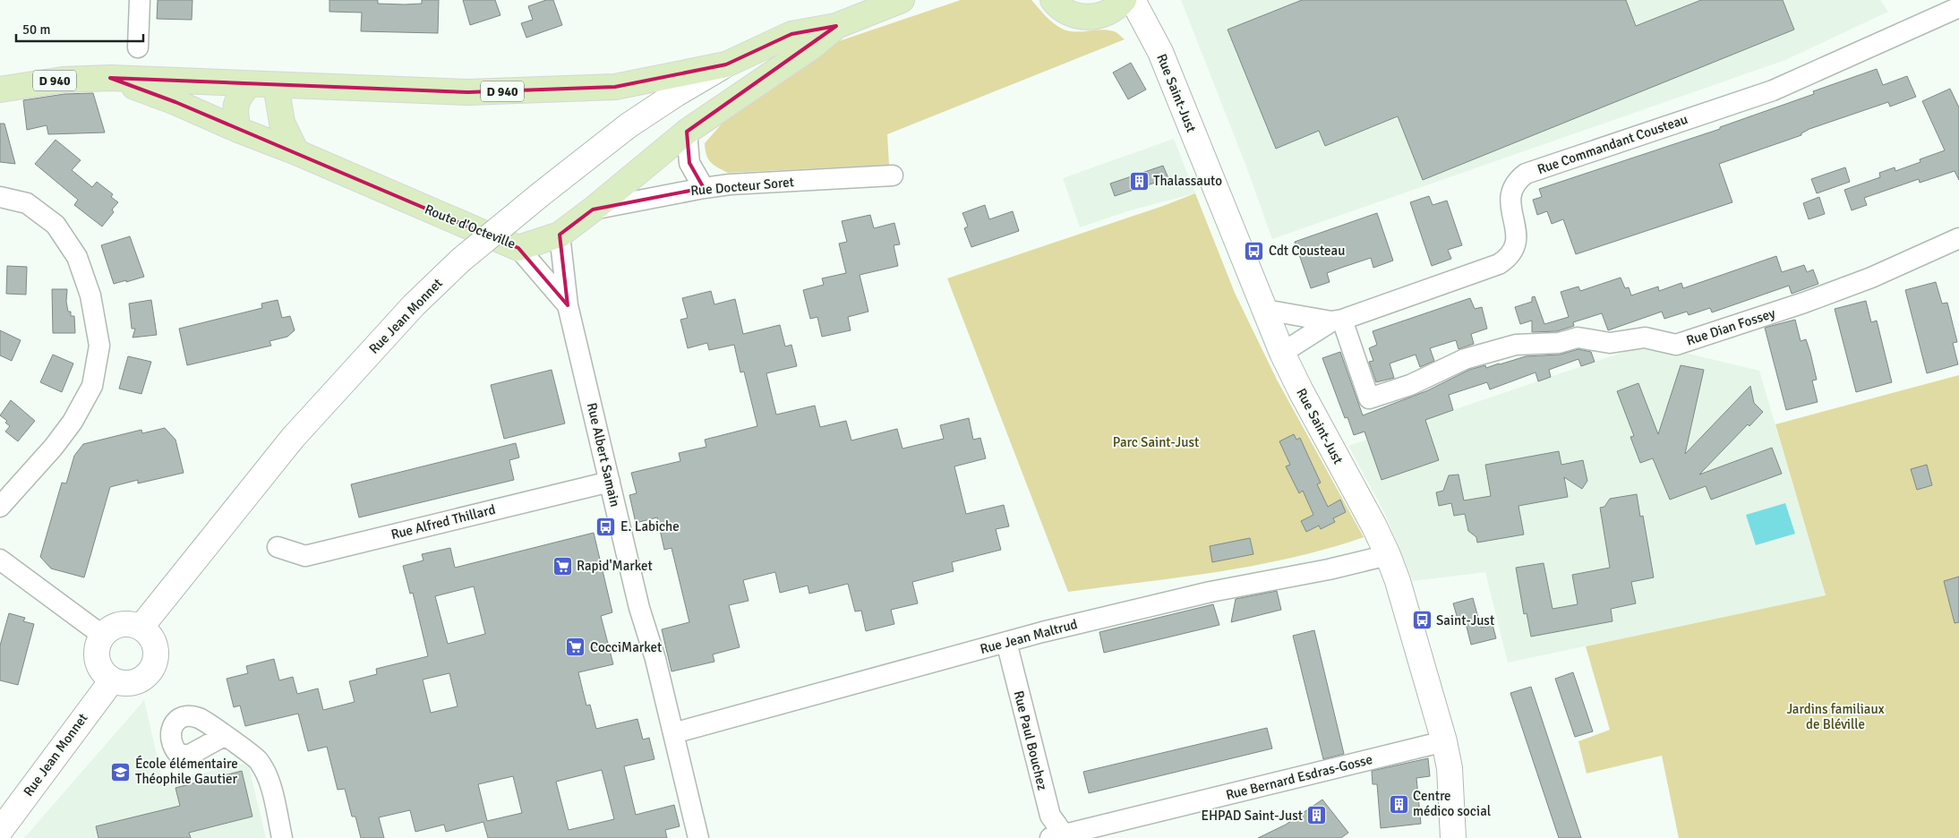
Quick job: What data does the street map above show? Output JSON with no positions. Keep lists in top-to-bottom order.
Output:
{
  "streets": {
    "main road": ["D 940", "Route d'Octeville"],
    "street": [
      "Rue Saint-Just",
      "Rue Commandant Cousteau",
      "Rue Docteur Soret",
      "Rue Jean Monnet",
      "Rue Dian Fossey",
      "Rue Albert Samain",
      "Rue Alfred Thillard",
      "Rue Jean Maltrud",
      "Rue Paul Bouchez",
      "Rue Bernard Esdras-Gosse"
    ]
  },
  "crossings": [
    ["Rue Saint-Just", "Rue Commandant Cousteau"],
    ["Rue Saint-Just", "Rue Jean Maltrud"],
    ["Rue Saint-Just", "Rue Bernard Esdras-Gosse"],
    ["Rue Commandant Cousteau", "Rue Dian Fossey"],
    ["Rue Docteur Soret", "Route d'Octeville"],
    ["Route d'Octeville", "Rue Jean Monnet"],
    ["Route d'Octeville", "Rue Albert Samain"],
    ["Rue Albert Samain", "Rue Alfred Thillard"],
    ["Rue Albert Samain", "Rue Jean Maltrud"],
    ["Rue Jean Maltrud", "Rue Paul Bouchez"],
    ["Rue Paul Bouchez", "Rue Bernard Esdras-Gosse"]
  ],
  "parks": ["Parc Saint-Just", "Jardins familiaux de Bléville"],
  "places": {
    "building": ["Thalassauto", "Centre médico social", "EHPAD Saint-Just"],
    "bus stop": ["Cdt Cousteau", "E. Labiche", "Saint-Just"],
    "supermarket": ["Rapid'Market", "CocciMarket"],
    "school or university": ["École élémentaire Théophile Gautier"]
  },
  "scale_bar": "50 m"
}
